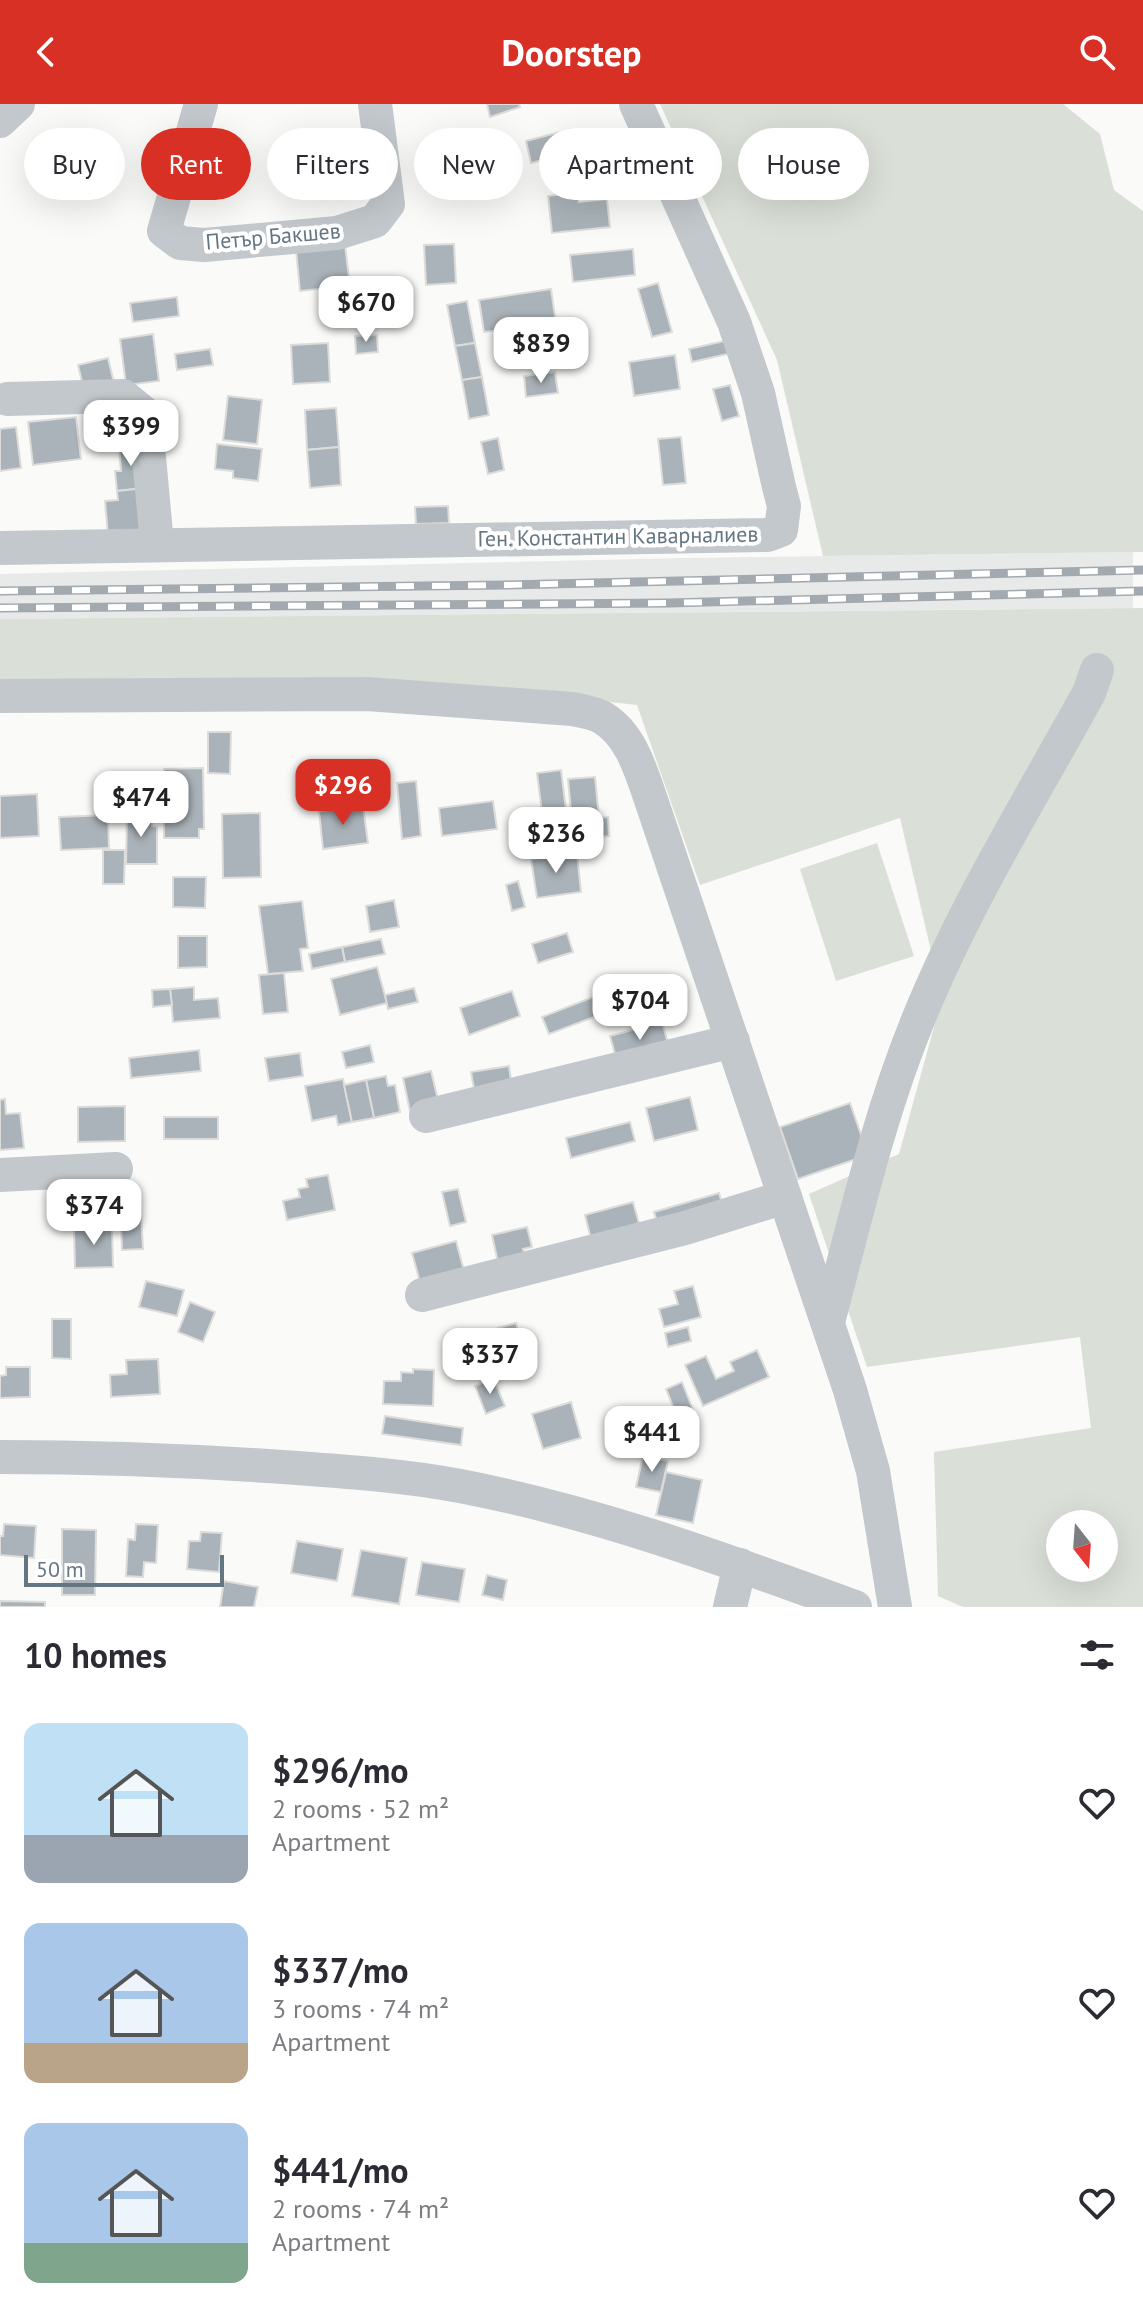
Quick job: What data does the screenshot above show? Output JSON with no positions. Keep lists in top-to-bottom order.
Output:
{
  "streets": {
    "street": ["Петър Бакшев", "Ген. Константин Каварналиев"]
  },
  "scale_bar": "50 m",
  "north": "bottom",
  "page": {
    "header": "Doorstep",
    "chip": [
      "Buy",
      "Rent",
      "Filters",
      "New",
      "Apartment",
      "House"
    ],
    "price": [
      "$670",
      "$839",
      "$399",
      "$296",
      "$474",
      "$236",
      "$704",
      "$374",
      "$337",
      "$441"
    ],
    "scale": "50 m",
    "heading": "10 homes",
    "list": [
      {
        "name": "$296/mo",
        "note": "2 rooms · 52 m² · Apartment"
      },
      {
        "name": "$337/mo",
        "note": "3 rooms · 74 m² · Apartment"
      },
      {
        "name": "$441/mo",
        "note": "2 rooms · 74 m² · Apartment"
      }
    ]
  }
}
